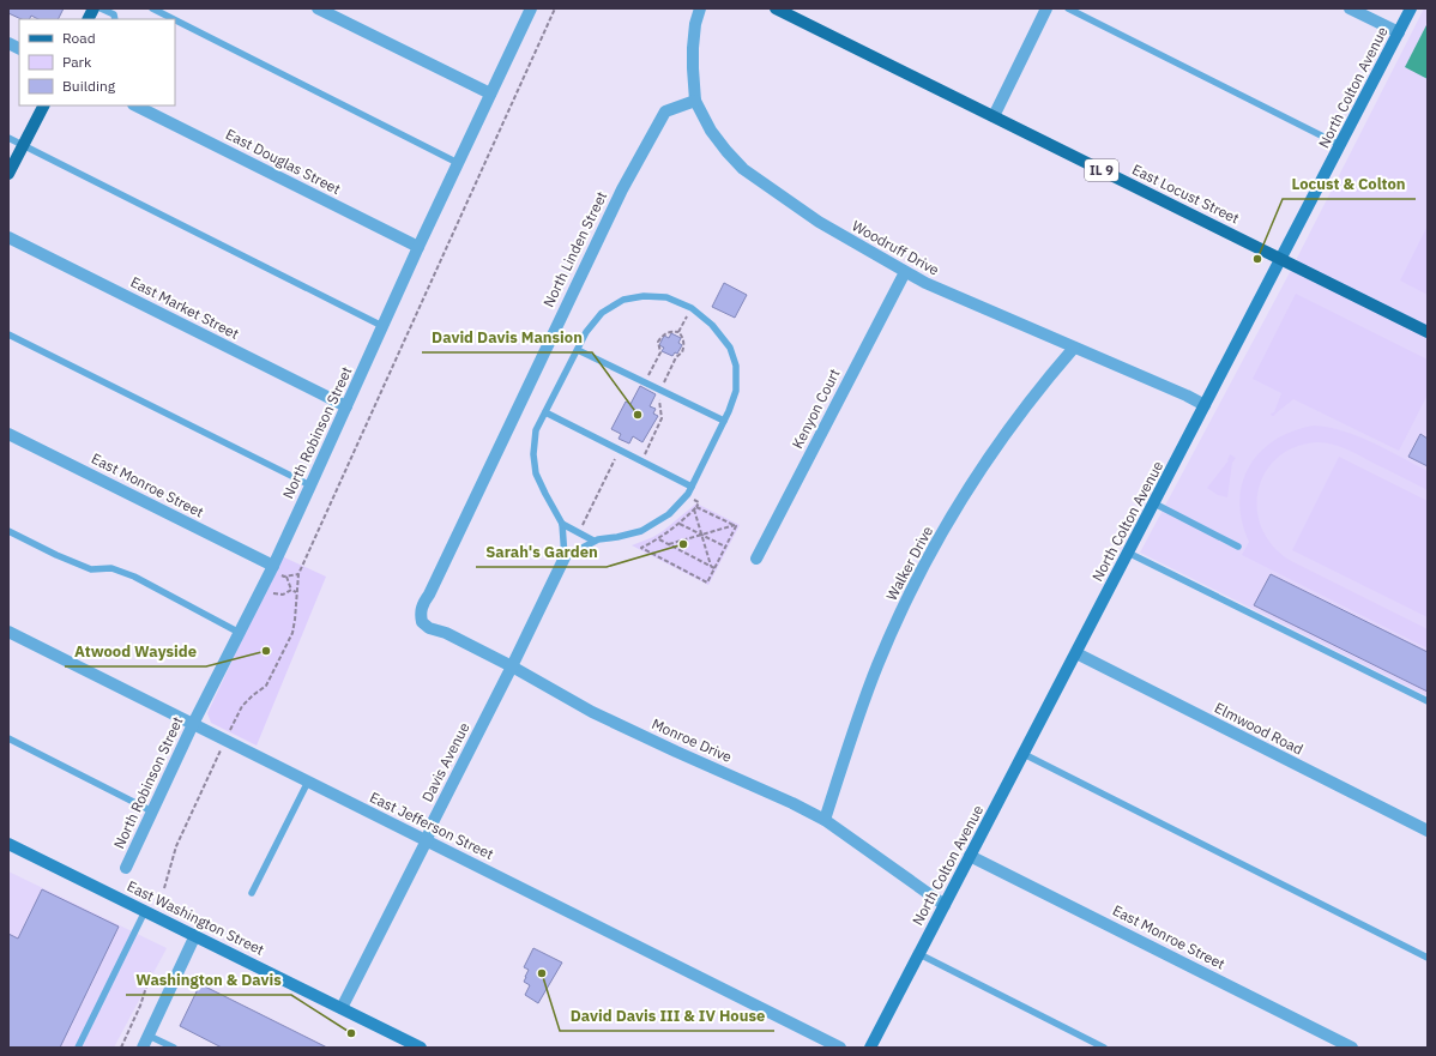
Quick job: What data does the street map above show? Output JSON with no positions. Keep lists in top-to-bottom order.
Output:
{
  "streets": {
    "main road": ["IL 9", "East Locust Street"],
    "street": [
      "North Colton Avenue",
      "East Douglas Street",
      "Woodruff Drive",
      "North Linden Street",
      "East Market Street",
      "Kenyon Court",
      "North Robinson Street",
      "East Monroe Street",
      "Walker Drive",
      "Elmwood Road",
      "Monroe Drive",
      "Davis Avenue",
      "East Jefferson Street",
      "East Washington Street"
    ]
  },
  "crossings": [
    ["North Colton Avenue", "East Locust Street"],
    ["North Colton Avenue", "Woodruff Drive"],
    ["North Colton Avenue", "East Monroe Street"],
    ["North Colton Avenue", "Elmwood Road"],
    ["North Colton Avenue", "Monroe Drive"],
    ["East Douglas Street", "North Robinson Street"],
    ["Woodruff Drive", "North Linden Street"],
    ["Woodruff Drive", "Kenyon Court"],
    ["Woodruff Drive", "Walker Drive"],
    ["North Linden Street", "Monroe Drive"],
    ["East Market Street", "North Robinson Street"],
    ["North Robinson Street", "East Monroe Street"],
    ["North Robinson Street", "East Jefferson Street"],
    ["Walker Drive", "Monroe Drive"],
    ["Monroe Drive", "Davis Avenue"],
    ["Davis Avenue", "East Jefferson Street"],
    ["Davis Avenue", "East Washington Street"]
  ],
  "places": [
    "Locust & Colton",
    "David Davis Mansion",
    "Sarah's Garden",
    "Atwood Wayside",
    "David Davis III & IV House",
    "Washington & Davis"
  ],
  "legend": ["Road", "Park", "Building"]
}
